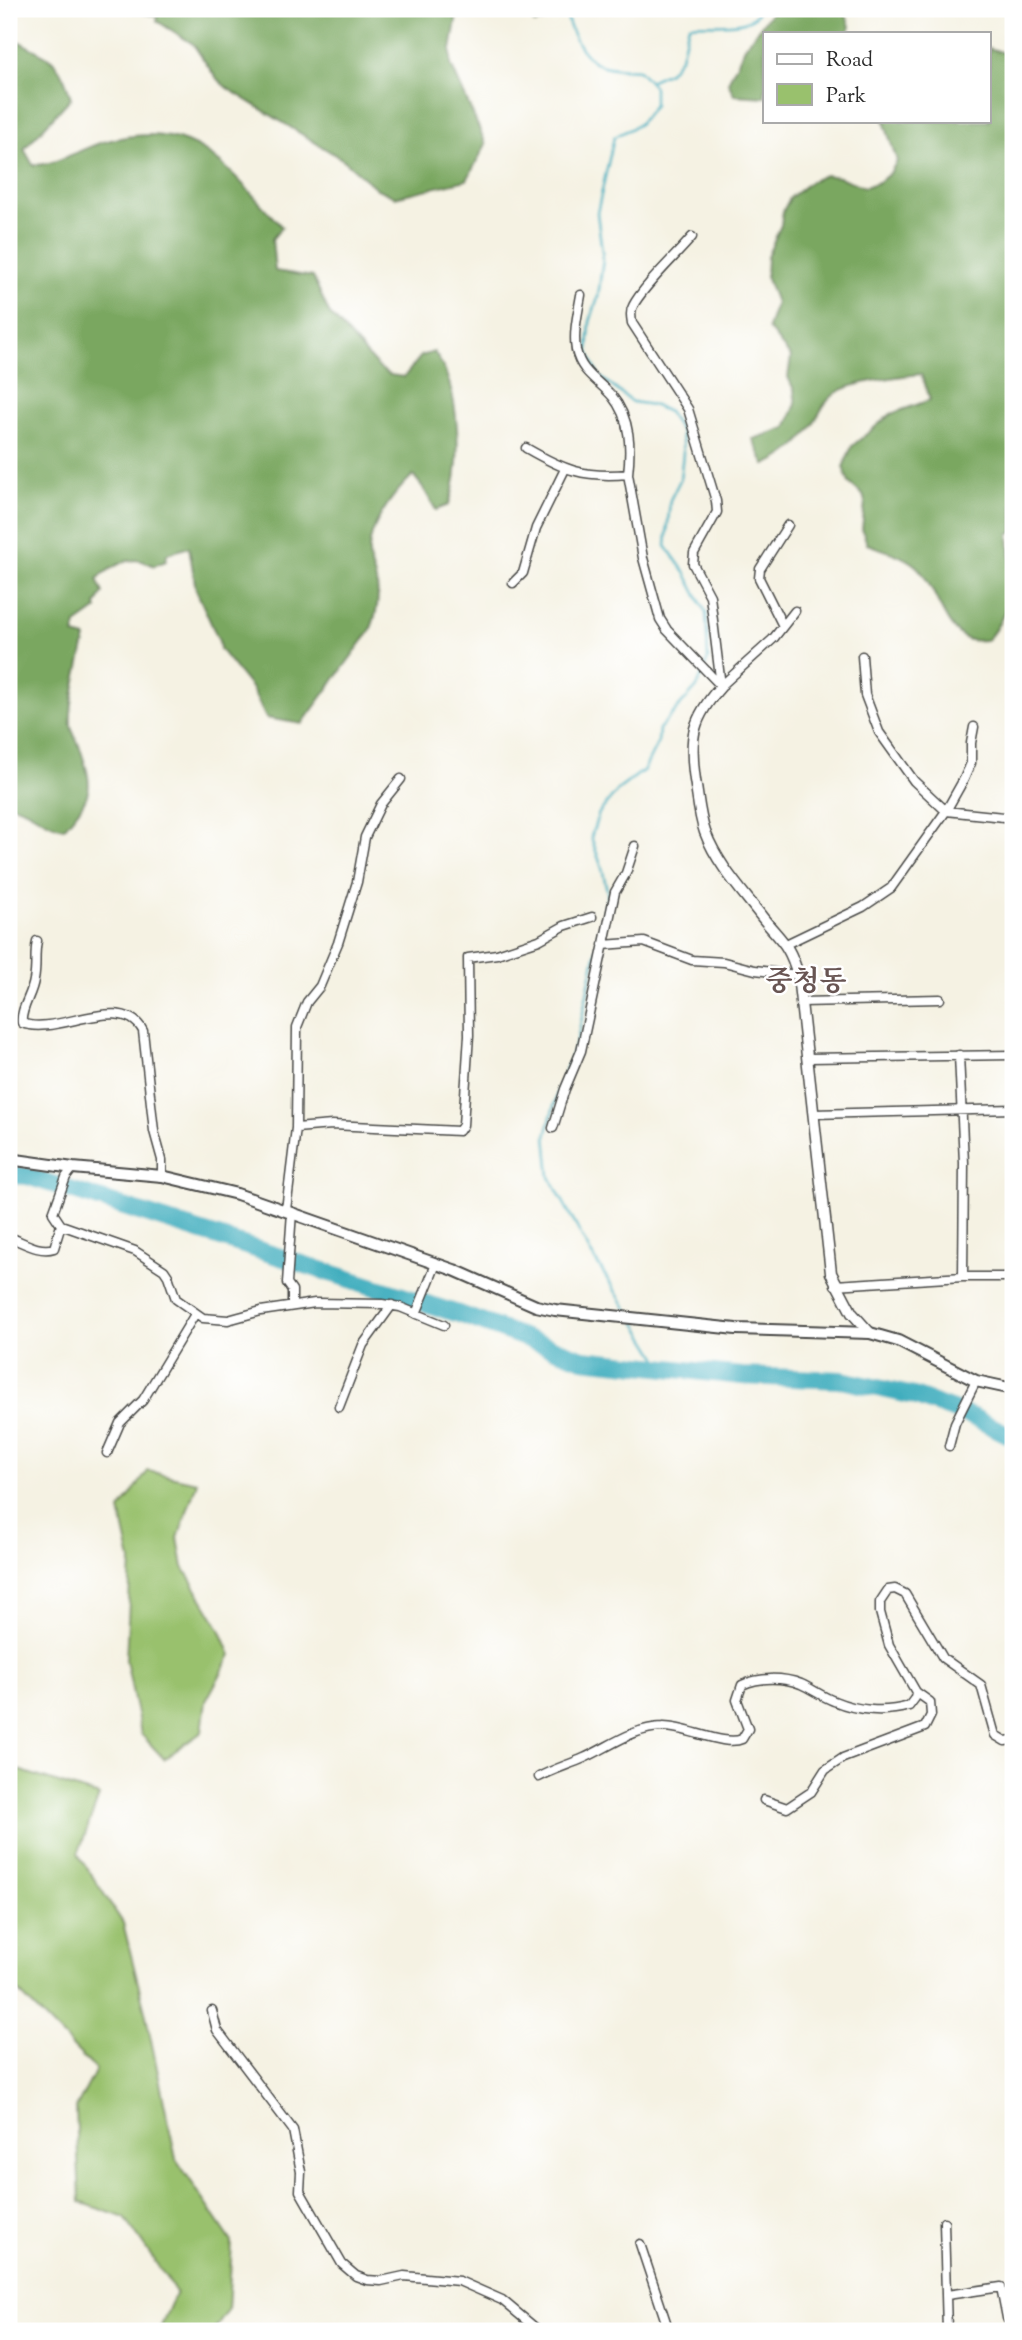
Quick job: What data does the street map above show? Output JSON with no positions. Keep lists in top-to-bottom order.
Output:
{
  "districts": ["중청동"],
  "legend": ["Road", "Park"]
}
